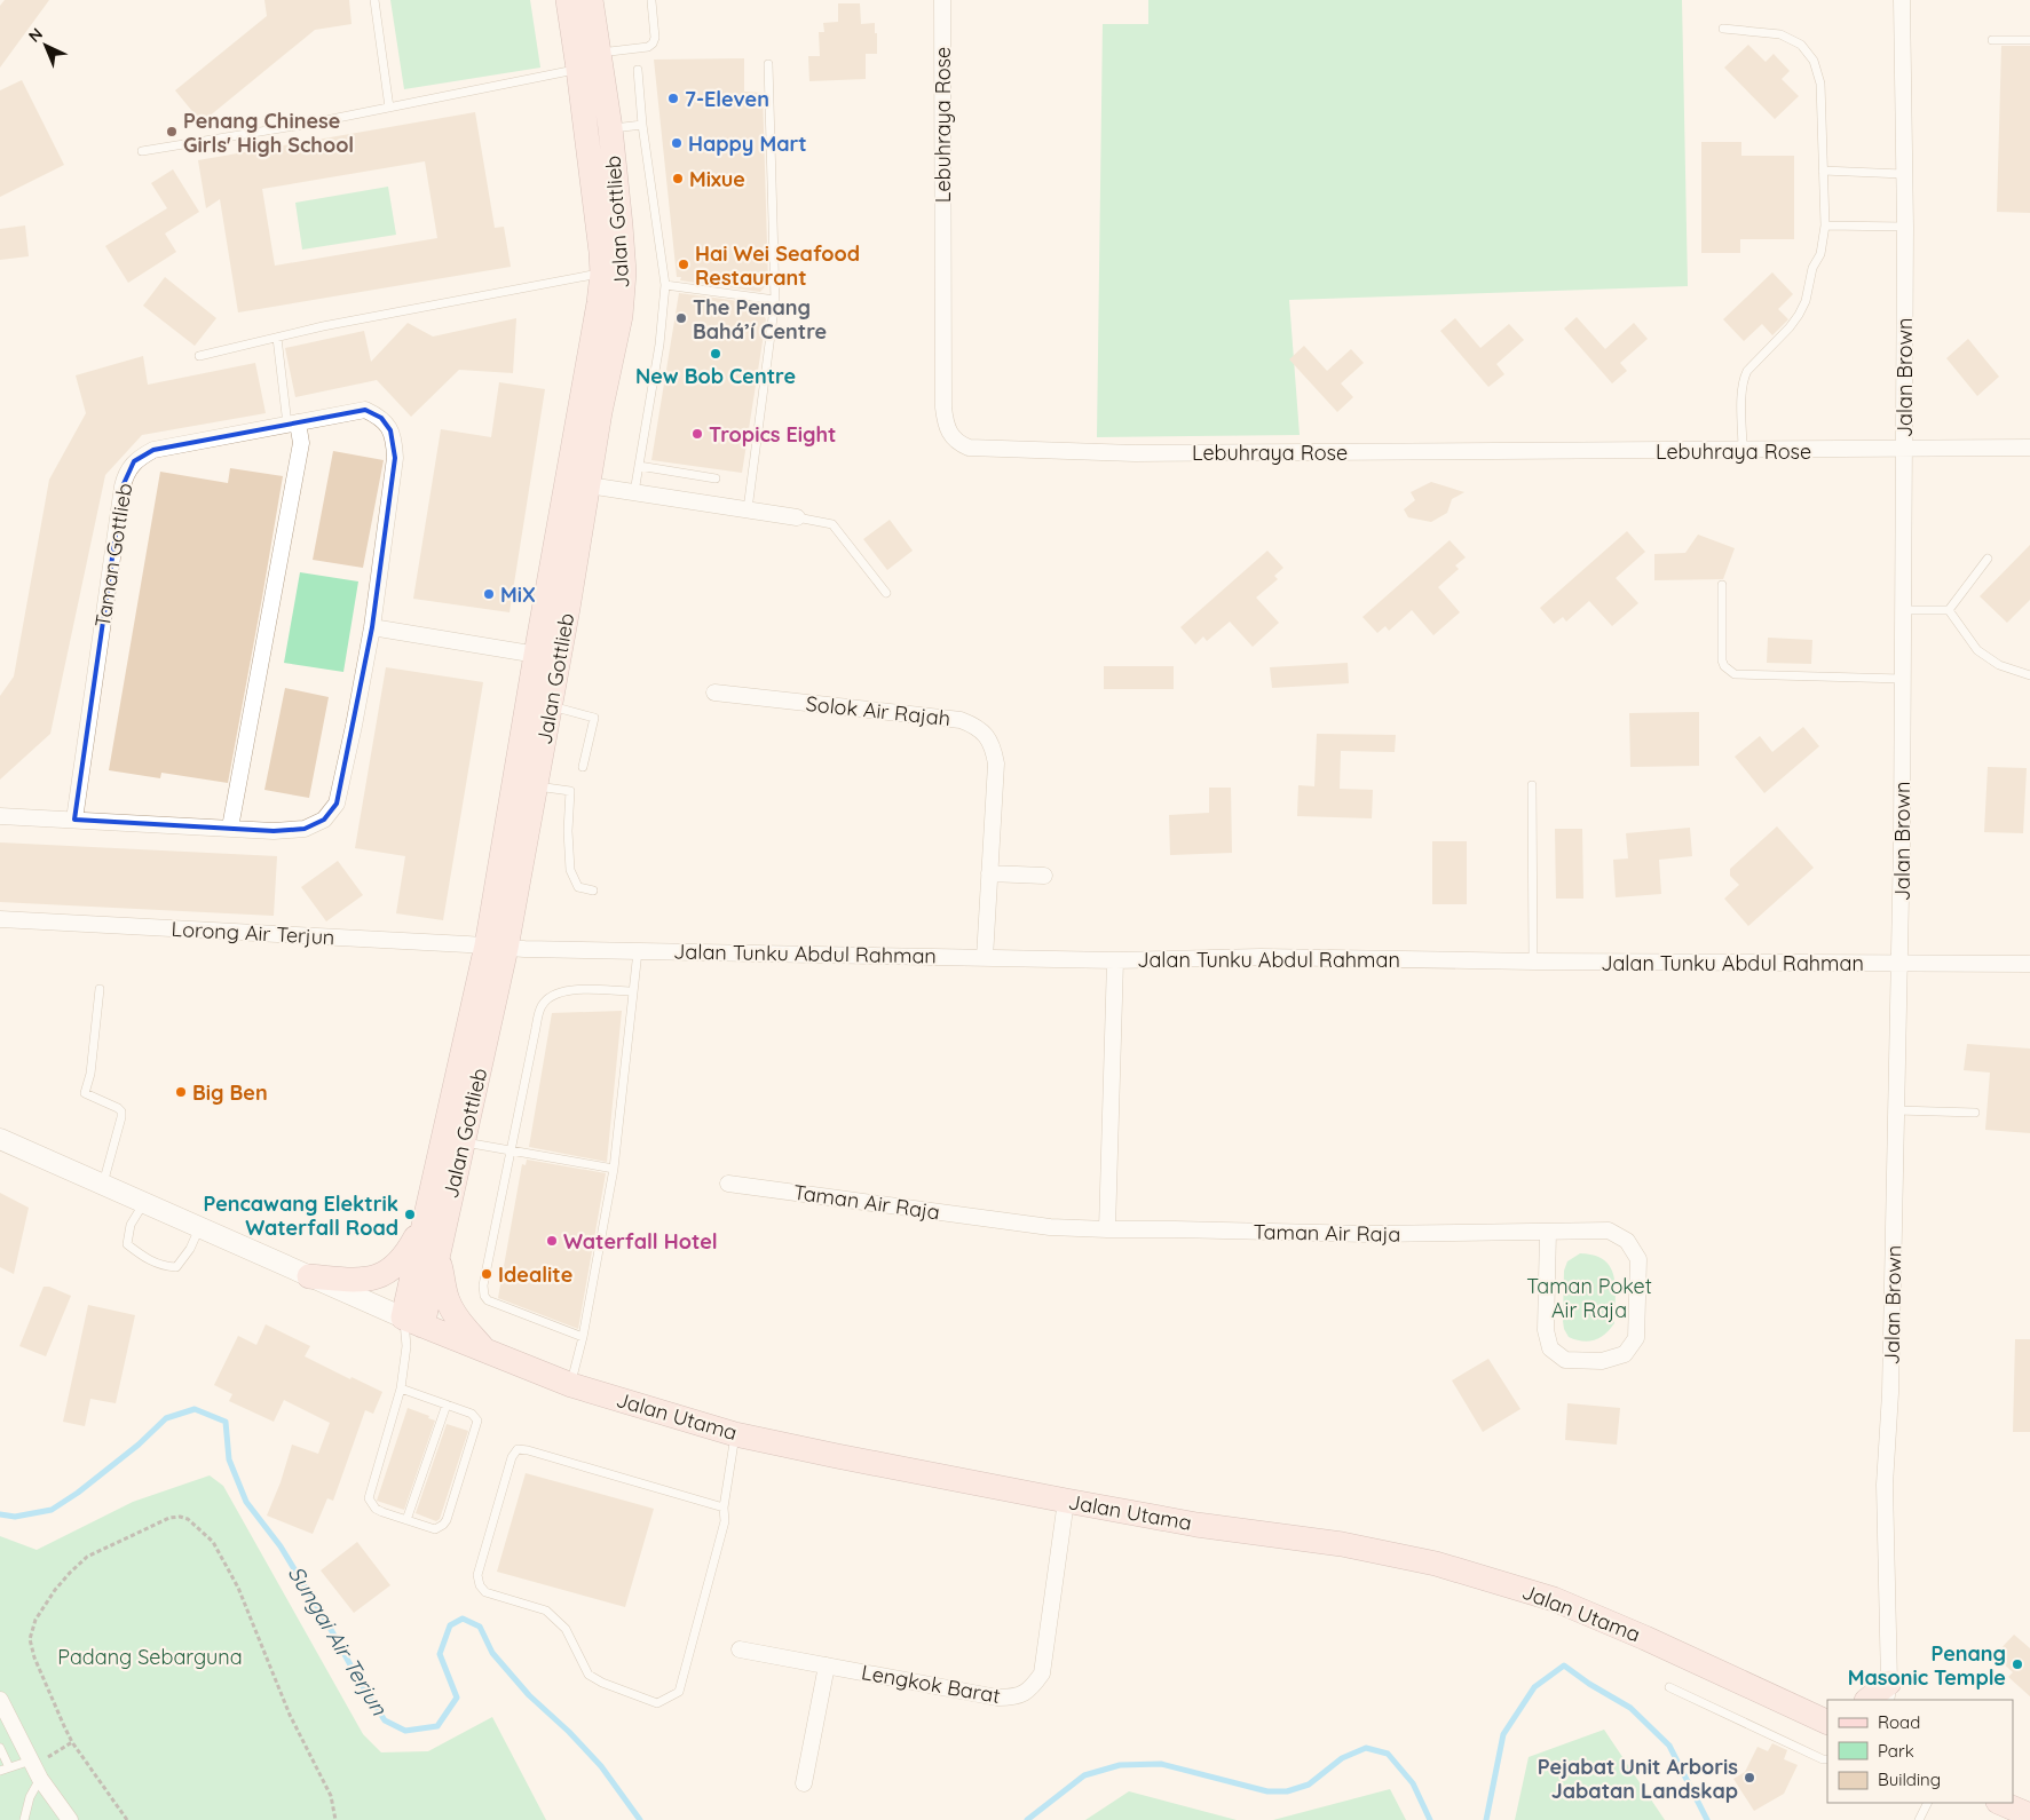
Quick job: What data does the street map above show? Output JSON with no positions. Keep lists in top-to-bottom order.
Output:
{
  "streets": {
    "main road": ["Jalan Gottlieb", "Jalan Utama"],
    "street": [
      "Lebuhraya Rose",
      "Jalan Brown",
      "Taman Gottlieb",
      "Solok Air Rajah",
      "Lorong Air Terjun",
      "Jalan Tunku Abdul Rahman",
      "Taman Air Raja",
      "Lengkok Barat"
    ]
  },
  "crossings": [
    ["Lebuhraya Rose", "Jalan Brown"],
    ["Jalan Gottlieb", "Lorong Air Terjun"],
    ["Jalan Gottlieb", "Jalan Tunku Abdul Rahman"],
    ["Jalan Gottlieb", "Jalan Utama"],
    ["Jalan Brown", "Jalan Tunku Abdul Rahman"],
    ["Solok Air Rajah", "Jalan Tunku Abdul Rahman"],
    ["Lorong Air Terjun", "Jalan Tunku Abdul Rahman"],
    ["Jalan Utama", "Lengkok Barat"]
  ],
  "water": ["Sungai Air Terjun"],
  "parks": ["Taman Poket Air Raja", "Padang Sebarguna"],
  "places": [
    "7-Eleven",
    "Penang Chinese Girls' High School",
    "Happy Mart",
    "Mixue",
    "Hai Wei Seafood Restaurant",
    "The Penang Bahá’í Centre",
    "New Bob Centre",
    "Tropics Eight",
    "MiX",
    "Big Ben",
    "Pencawang Elektrik Waterfall Road",
    "Waterfall Hotel",
    "Idealite",
    "Penang Masonic Temple",
    "Pejabat Unit Arboris Jabatan Landskap"
  ],
  "legend": ["Road", "Park", "Building"],
  "north": "top left"
}
